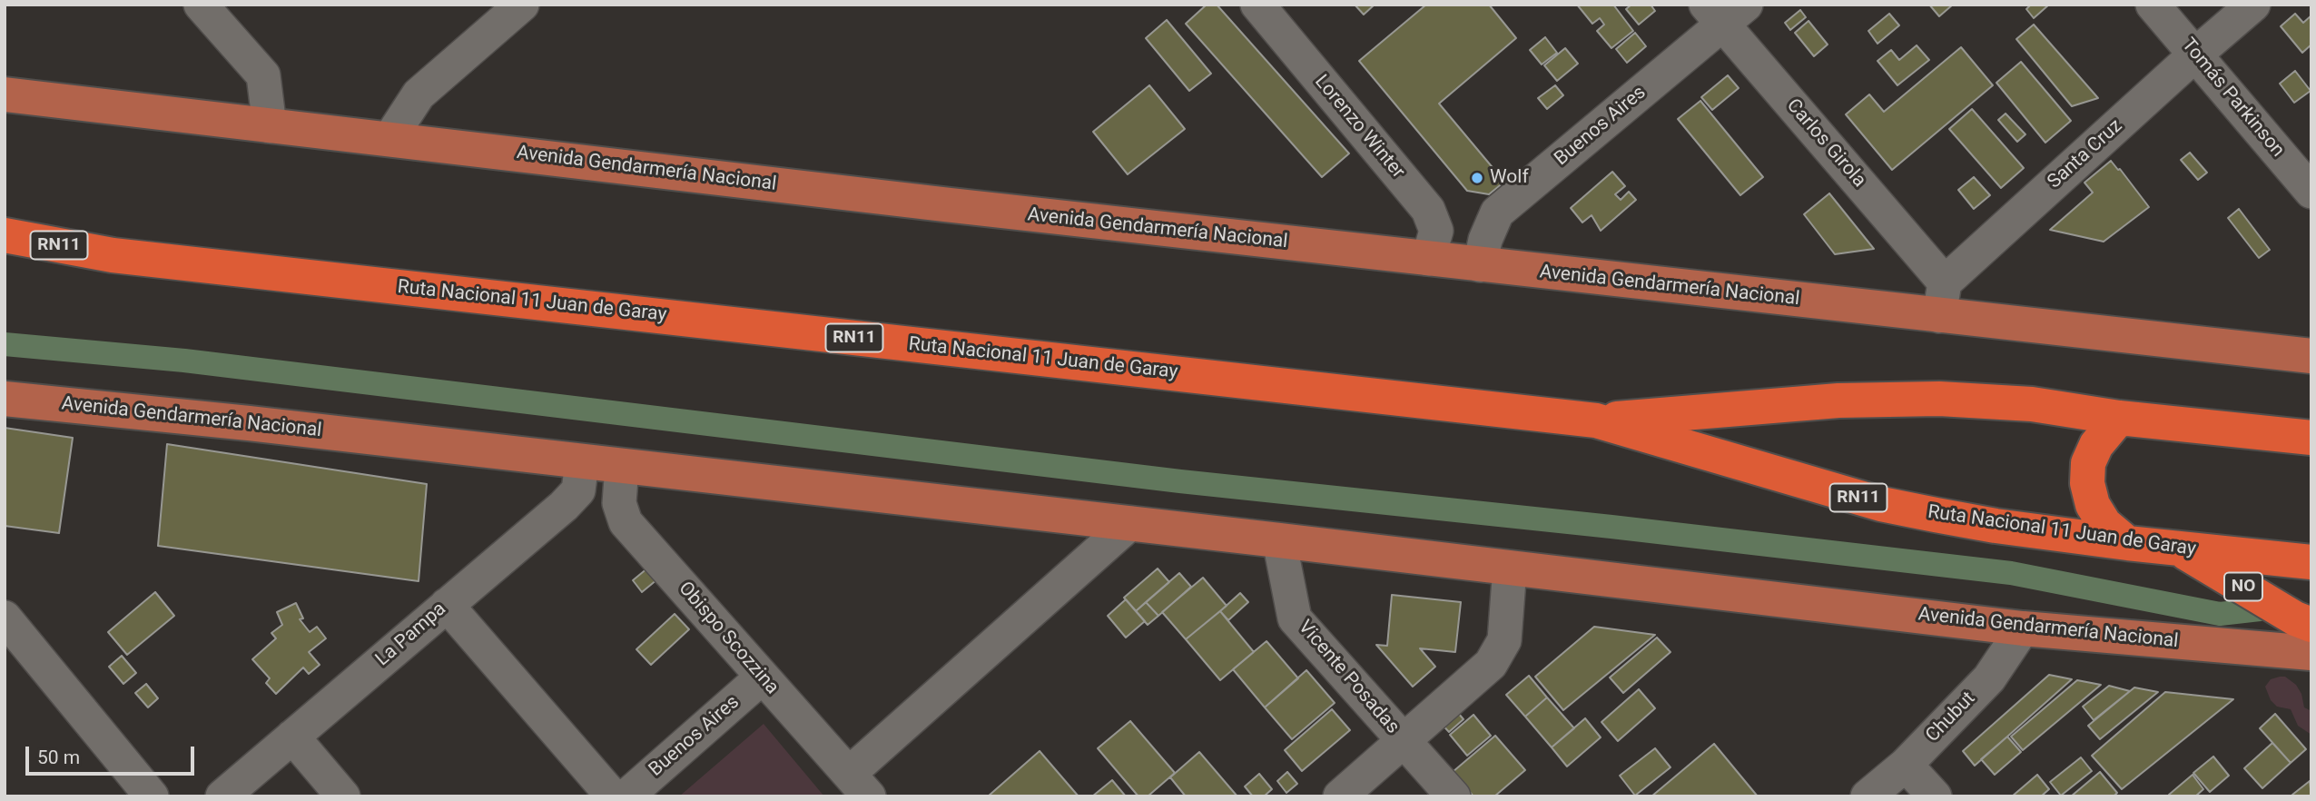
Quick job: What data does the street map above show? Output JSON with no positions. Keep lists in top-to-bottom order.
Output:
{
  "streets": {
    "highway": ["RN11", "Ruta Nacional 11 Juan de Garay", "NO"],
    "main road": ["Avenida Gendarmería Nacional"],
    "street": [
      "Tomás Parkinson",
      "Buenos Aires",
      "Lorenzo Winter",
      "Carlos Girola",
      "Santa Cruz",
      "La Pampa",
      "Obispo Scozzina",
      "Vicente Posadas",
      "Chubut"
    ]
  },
  "crossings": [
    ["Tomás Parkinson", "Santa Cruz"],
    ["Buenos Aires", "Carlos Girola"],
    ["Buenos Aires", "Avenida Gendarmería Nacional"],
    ["Buenos Aires", "Obispo Scozzina"],
    ["Lorenzo Winter", "Avenida Gendarmería Nacional"],
    ["Carlos Girola", "Santa Cruz"],
    ["Avenida Gendarmería Nacional", "La Pampa"],
    ["Avenida Gendarmería Nacional", "Obispo Scozzina"],
    ["Avenida Gendarmería Nacional", "Vicente Posadas"],
    ["Avenida Gendarmería Nacional", "Chubut"],
    ["Ruta Nacional 11 Juan de Garay", "NO"]
  ],
  "places": ["Wolf"],
  "scale_bar": "50 m"
}
